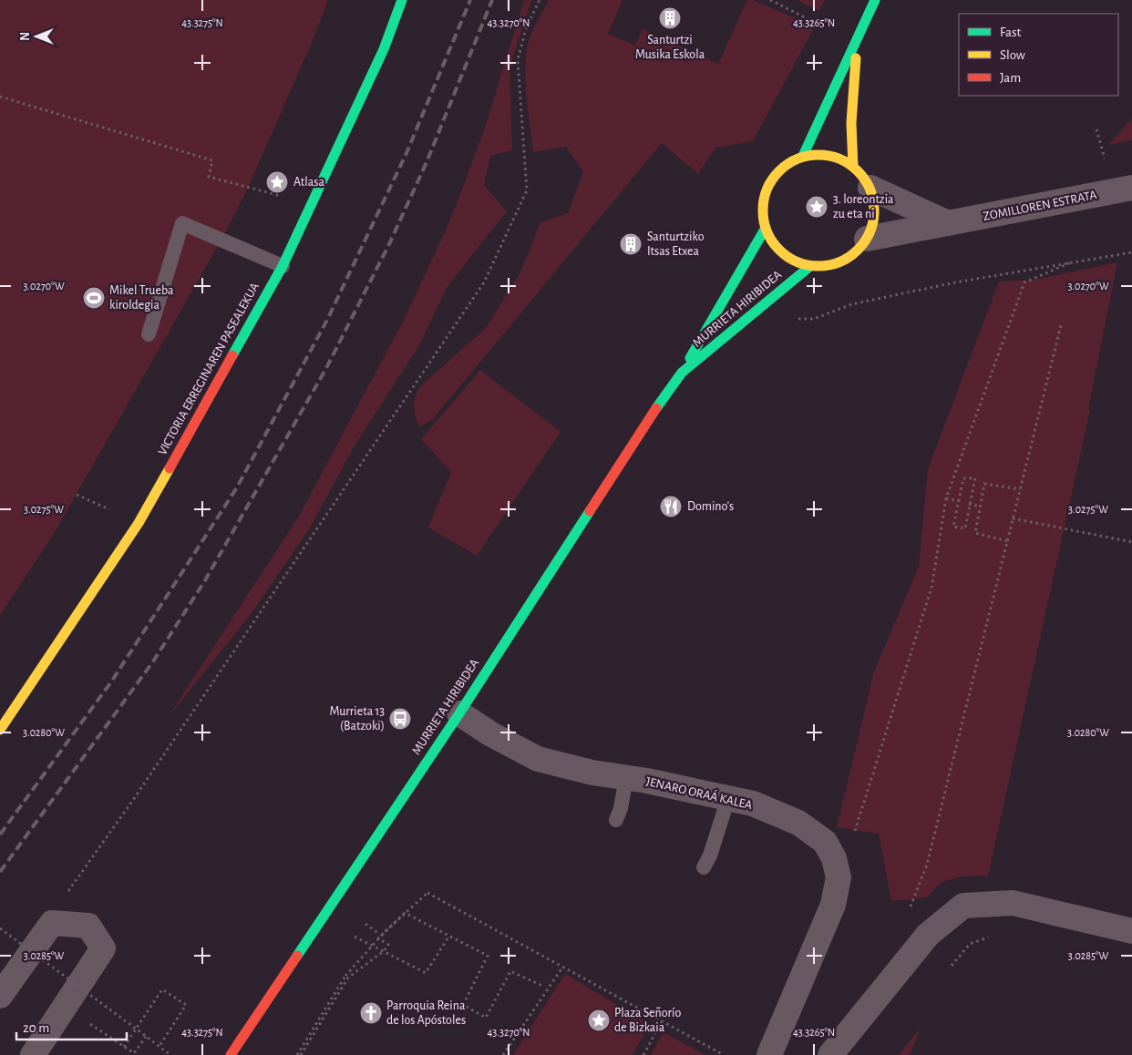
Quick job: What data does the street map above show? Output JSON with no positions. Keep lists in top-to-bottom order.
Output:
{
  "streets": {
    "street": [
      "ZOMILLOREN ESTRATA",
      "MURRIETA HIRIBIDEA",
      "VICTORIA ERREGINAREN PASEALEKUA",
      "JENARO ORAÁ KALEA"
    ]
  },
  "crossings": [
    ["ZOMILLOREN ESTRATA", "MURRIETA HIRIBIDEA"],
    ["MURRIETA HIRIBIDEA", "JENARO ORAÁ KALEA"]
  ],
  "places": {
    "building": ["Santurtzi Musika Eskola", "Santurtziko Itsas Etxea"],
    "place": ["Atlasa", "3. loreontzia zu eta ni", "Plaza Señorío de Bizkaia"],
    "sports": ["Mikel Trueba kiroldegia"],
    "restaurant": ["Domino's"],
    "bus stop": ["Murrieta 13 (Batzoki)"],
    "church": ["Parroquia Reina de los Apóstoles"]
  },
  "legend": ["Fast", "Slow", "Jam"],
  "scale_bar": "20 m",
  "north": "left",
  "coordinates": [
    "43.3275°N",
    "43.3270°N",
    "43.3265°N",
    "3.0270°W",
    "3.0275°W",
    "3.0280°W",
    "3.0285°W"
  ]
}
